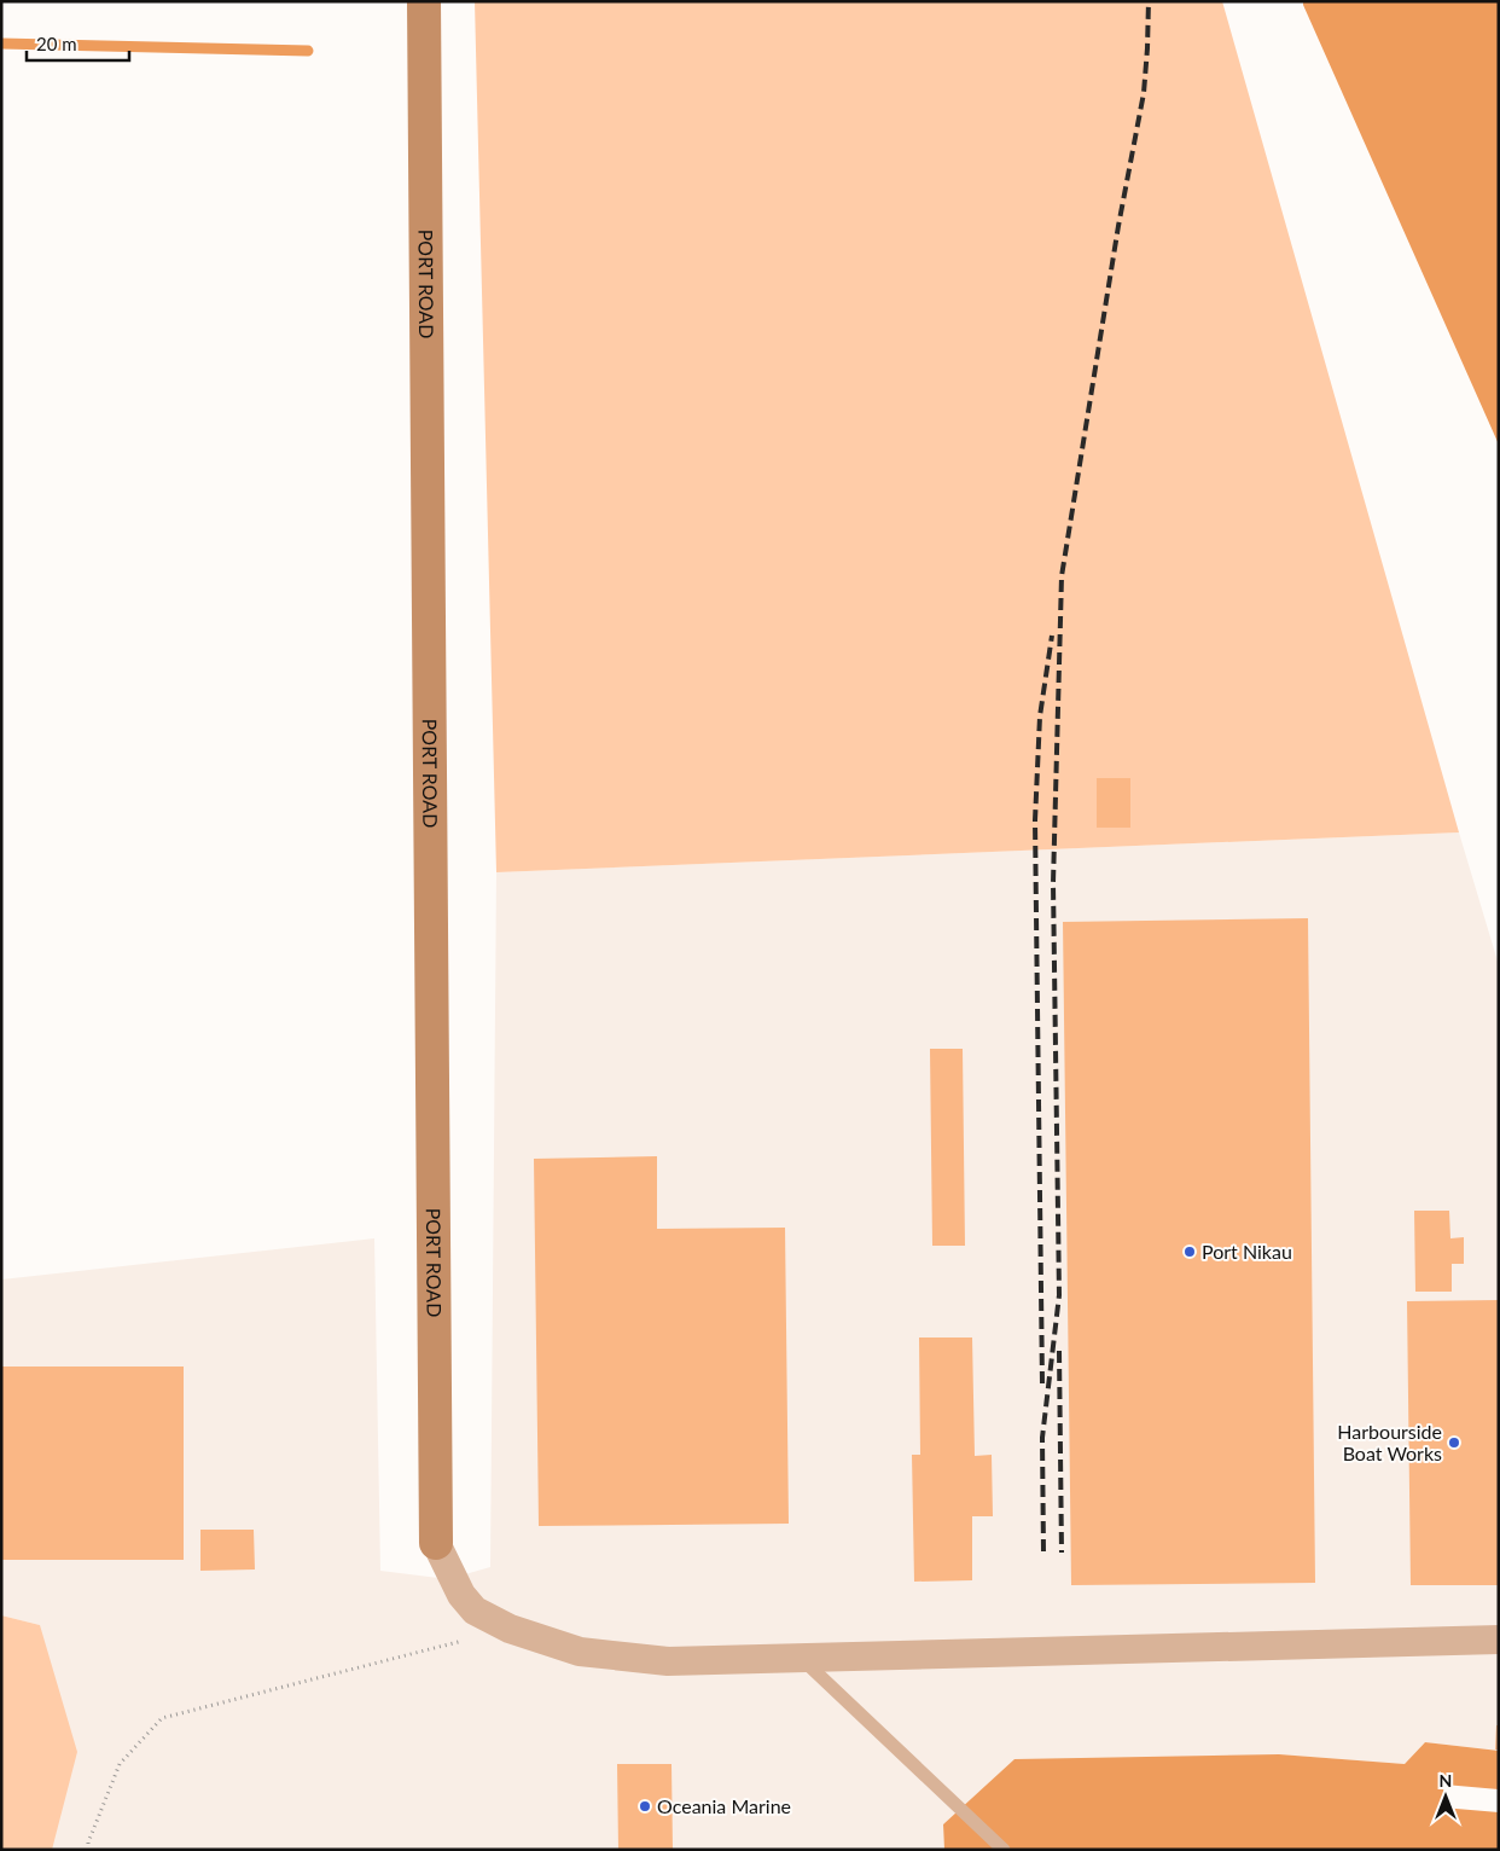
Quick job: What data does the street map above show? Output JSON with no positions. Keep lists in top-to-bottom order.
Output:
{
  "streets": {
    "main road": ["PORT ROAD"]
  },
  "places": ["Port Nikau", "Harbourside Boat Works", "Oceania Marine"],
  "scale_bar": "20 m",
  "north": "top"
}
